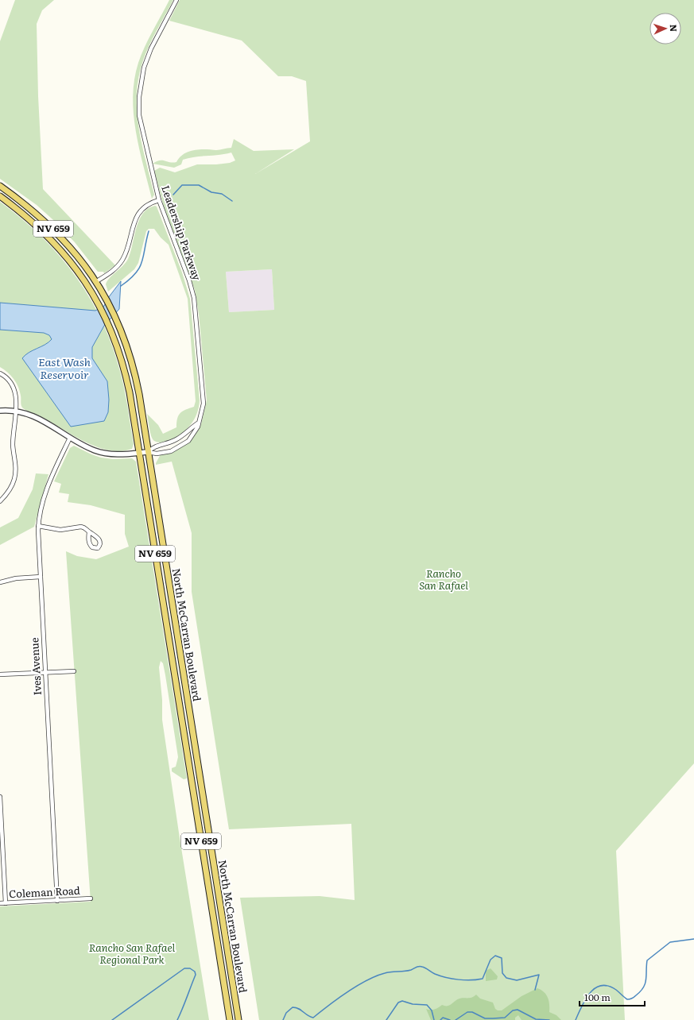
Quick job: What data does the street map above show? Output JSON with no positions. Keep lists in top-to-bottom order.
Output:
{
  "streets": {
    "main road": ["NV 659", "North McCarran Boulevard"],
    "street": ["Leadership Parkway", "Ives Avenue", "Coleman Road"]
  },
  "crossings": [
    ["Leadership Parkway", "North McCarran Boulevard"],
    ["Ives Avenue", "Coleman Road"]
  ],
  "water": ["East Wash Reservoir"],
  "parks": ["Rancho San Rafael", "Rancho San Rafael Regional Park"],
  "scale_bar": "100 m",
  "north": "right"
}
